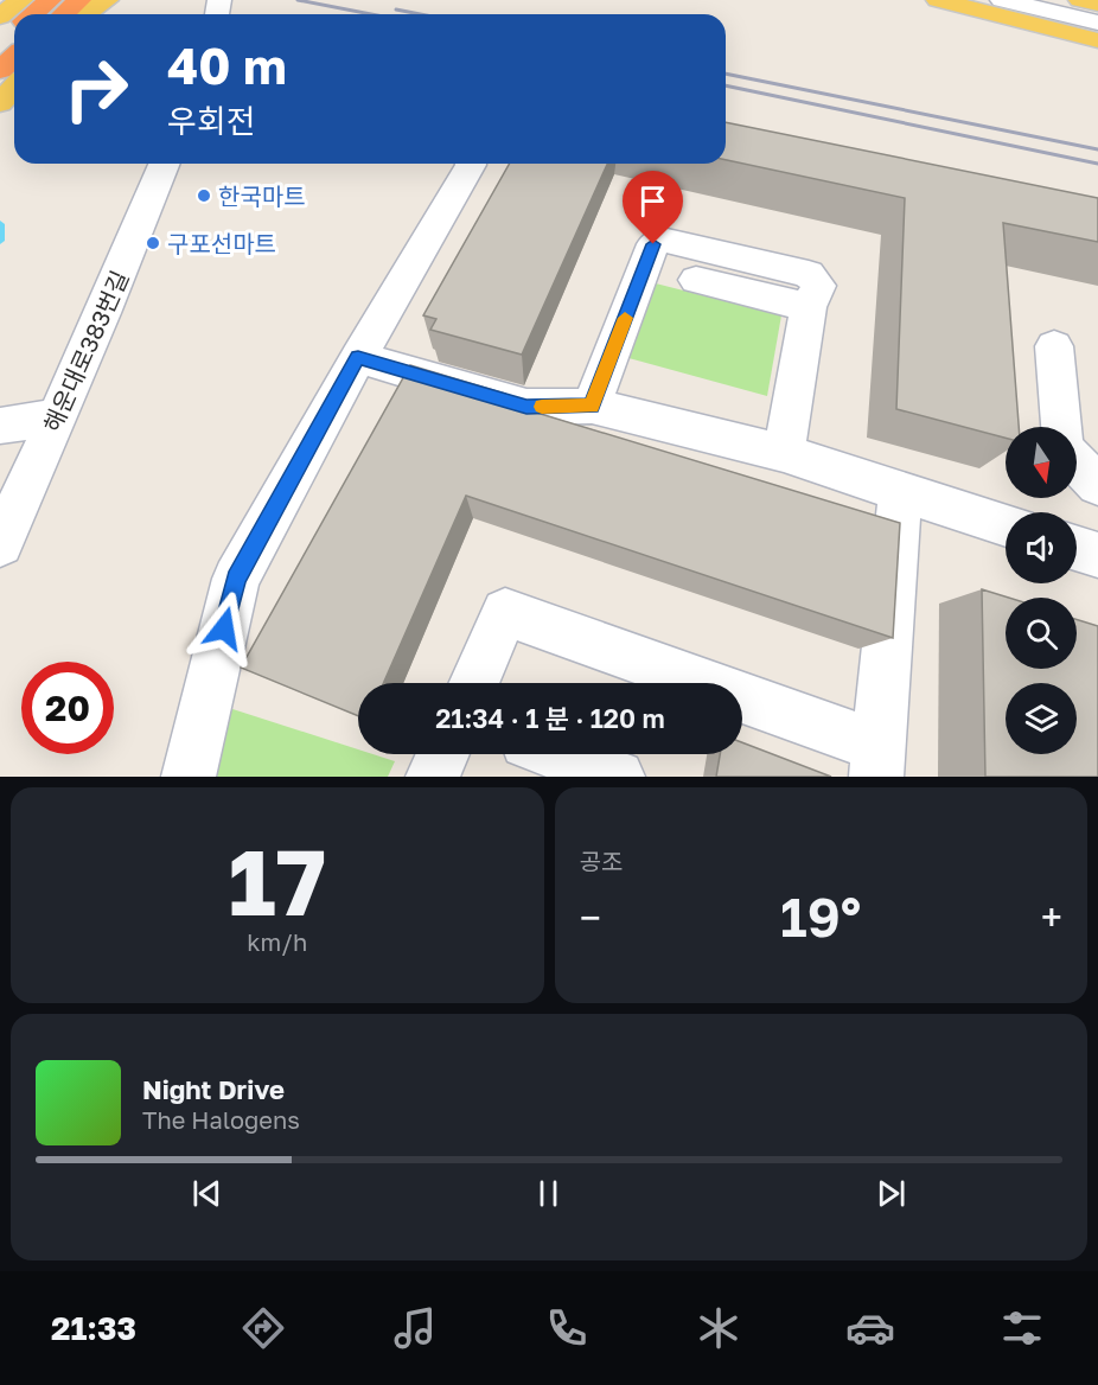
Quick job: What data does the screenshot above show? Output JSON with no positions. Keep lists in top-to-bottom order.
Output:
{
  "streets": {
    "street": ["해운대로383번길"]
  },
  "places": ["한국마트", "구포선마트"],
  "north": "bottom",
  "page": {
    "turn": ["40 m", "우회전"],
    "limit": "20",
    "trip": "21:34 · 1 분 · 120 m",
    "tile": [
      ["17", "km/h"],
      "공조"
    ],
    "heat": ["−", "19°", "+"],
    "song": ["Night Drive", "The Halogens"],
    "tabs": "21:33"
  }
}
